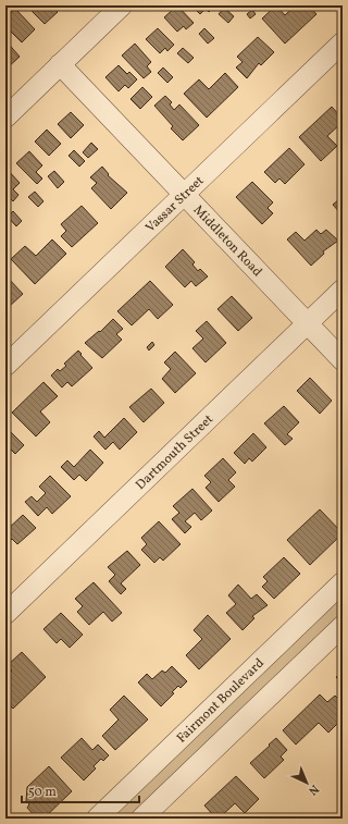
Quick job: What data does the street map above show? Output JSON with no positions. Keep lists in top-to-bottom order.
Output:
{
  "streets": {
    "street": [
      "Vassar Street",
      "Middleton Road",
      "Dartmouth Street",
      "Fairmont Boulevard"
    ]
  },
  "crossings": [
    ["Vassar Street", "Middleton Road"],
    ["Middleton Road", "Dartmouth Street"]
  ],
  "scale_bar": "50 m",
  "north": "bottom right"
}
